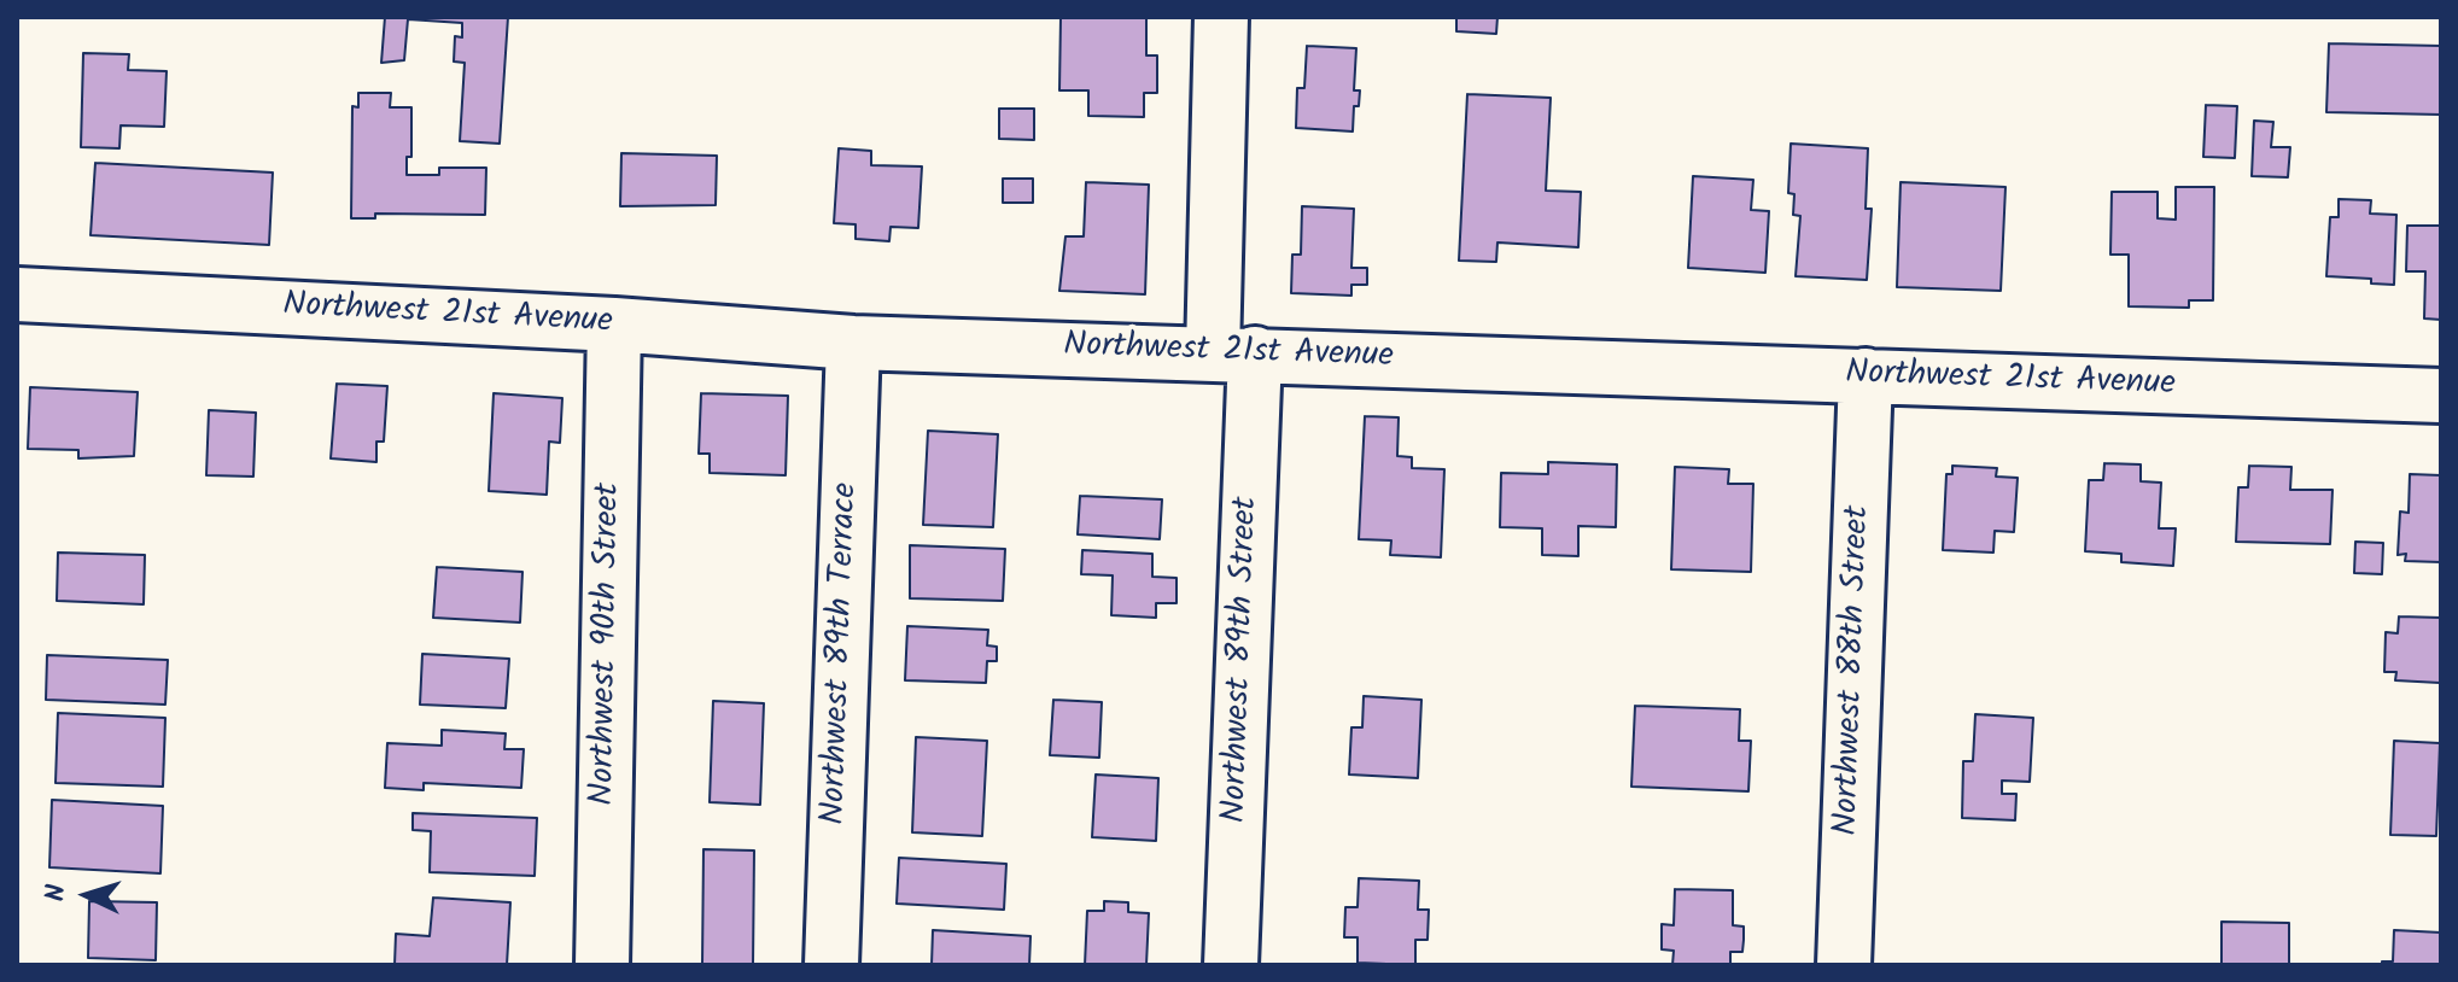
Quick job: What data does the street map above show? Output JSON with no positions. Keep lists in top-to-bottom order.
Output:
{
  "streets": {
    "street": [
      "Northwest 21st Avenue",
      "Northwest 90th Street",
      "Northwest 89th Terrace",
      "Northwest 89th Street",
      "Northwest 88th Street"
    ]
  },
  "crossings": [
    ["Northwest 21st Avenue", "Northwest 90th Street"],
    ["Northwest 21st Avenue", "Northwest 89th Terrace"],
    ["Northwest 21st Avenue", "Northwest 89th Street"],
    ["Northwest 21st Avenue", "Northwest 88th Street"]
  ],
  "north": "left"
}
